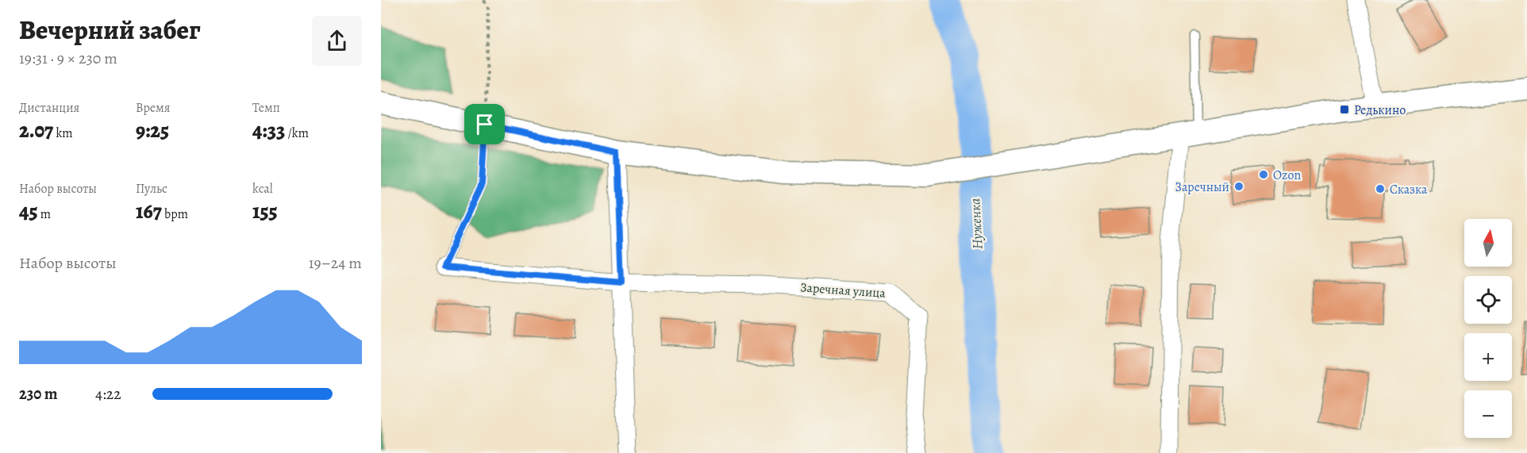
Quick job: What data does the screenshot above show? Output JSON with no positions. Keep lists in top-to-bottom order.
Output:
{
  "streets": {
    "street": ["Заречная улица"]
  },
  "water": ["Нуженка"],
  "places": {
    "transit": ["Редькино"],
    "other": ["Ozon", "Заречный", "Сказка"]
  },
  "north": "top",
  "page": {
    "heading": ["Вечерний забег", "19:31 · 9 × 230 m"],
    "stats": [
      ["Дистанция", "2.07 km"],
      ["Время", "9:25"],
      ["Темп", "4:33 /km"],
      ["Набор высоты", "45 m"],
      ["Пульс", "167 bpm"],
      ["kcal", "155"]
    ],
    "map_buttons": ["+", "−"],
    "chart": ["Набор высоты", "19–24 m"],
    "list": [
      {
        "name": "230 m",
        "note": "4:22"
      }
    ]
  }
}
